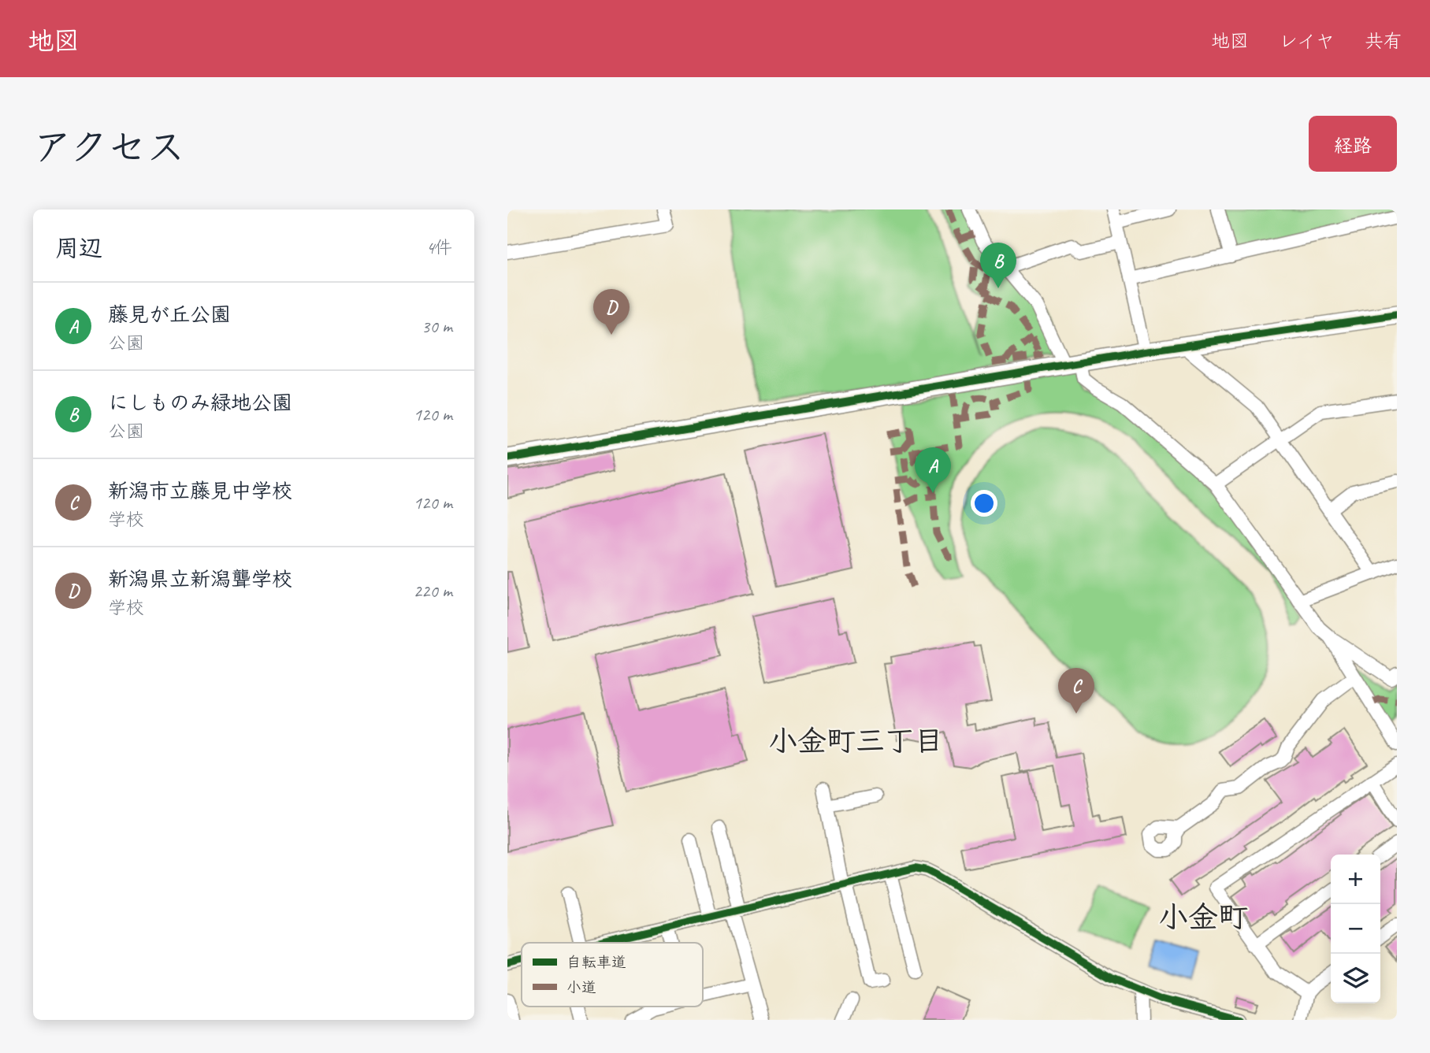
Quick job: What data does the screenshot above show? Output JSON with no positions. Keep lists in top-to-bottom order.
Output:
{
  "districts": ["小金町三丁目", "小金町"],
  "legend": ["自転車道", "小道"],
  "page": {
    "header": "地図",
    "nav": ["地図", "レイヤ", "共有"],
    "title": "アクセス",
    "buttons": "経路",
    "heading": ["周辺", "4件"],
    "pins": [
      "B",
      "D",
      "A",
      "C"
    ],
    "list": [
      {
        "mark": "A",
        "name": "藤見が丘公園",
        "note": "公園",
        "value": "30 m"
      },
      {
        "mark": "B",
        "name": "にしものみ緑地公園",
        "note": "公園",
        "value": "120 m"
      },
      {
        "mark": "C",
        "name": "新潟市立藤見中学校",
        "note": "学校",
        "value": "120 m"
      },
      {
        "mark": "D",
        "name": "新潟県立新潟聾学校",
        "note": "学校",
        "value": "220 m"
      }
    ],
    "map_buttons": ["+", "−"]
  }
}
